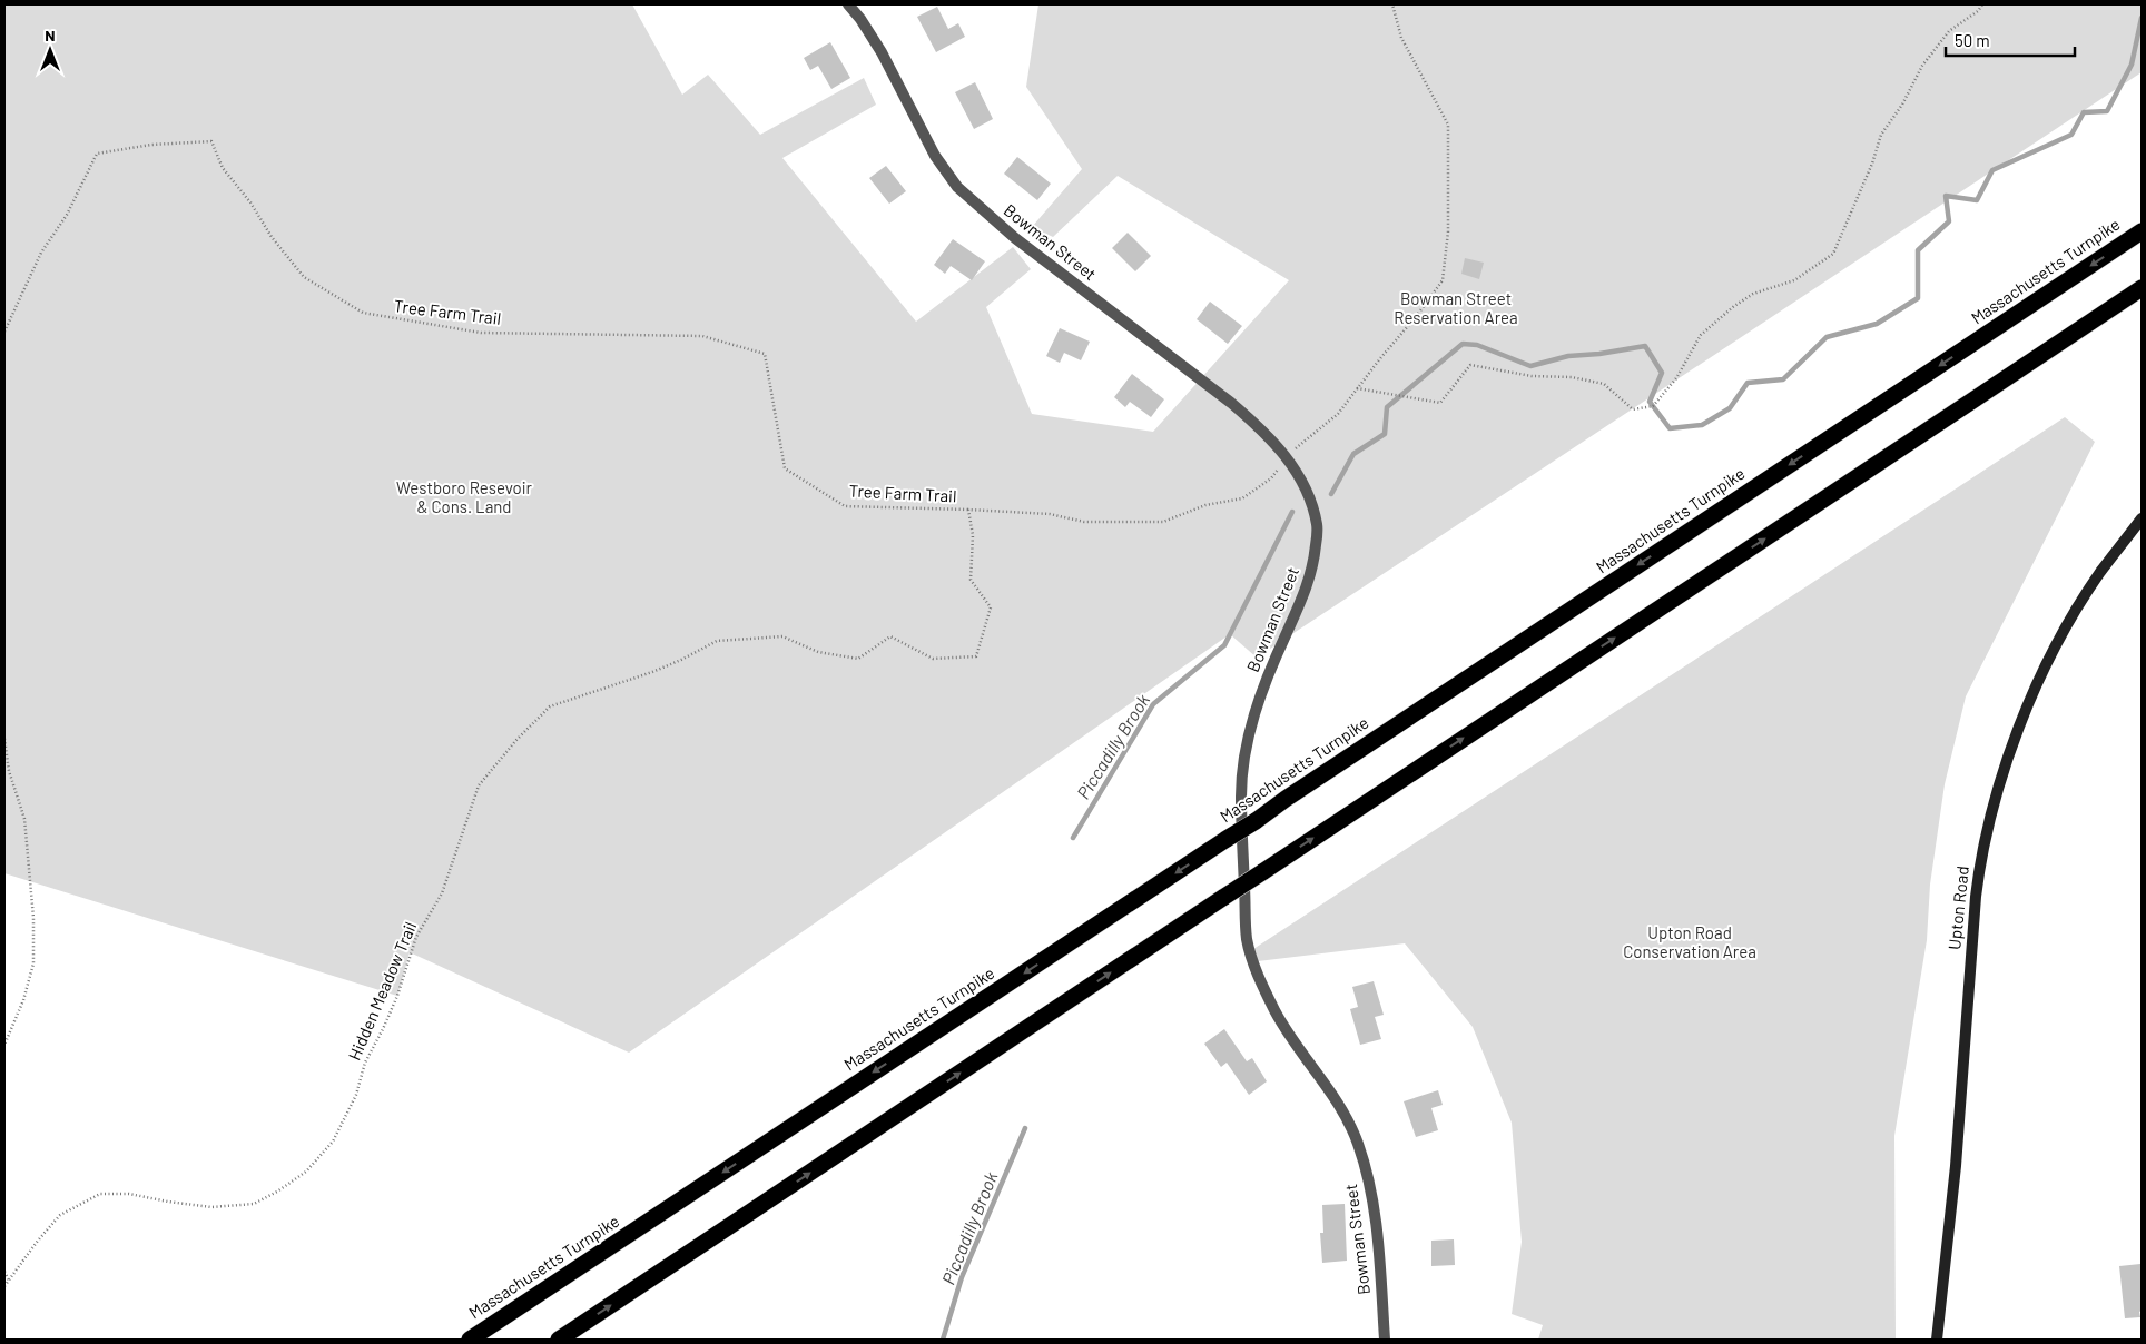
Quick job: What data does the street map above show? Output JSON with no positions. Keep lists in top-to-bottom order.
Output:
{
  "streets": {
    "highway": ["Massachusetts Turnpike"],
    "main road": ["Upton Road"],
    "street": ["Bowman Street"],
    "path": ["Tree Farm Trail", "Hidden Meadow Trail"]
  },
  "crossings": [
    ["Tree Farm Trail", "Hidden Meadow Trail"]
  ],
  "water": ["Piccadilly Brook"],
  "parks": ["Bowman Street Reservation Area", "Westboro Resevoir & Cons. Land", "Upton Road Conservation Area"],
  "scale_bar": "50 m",
  "north": "top"
}
